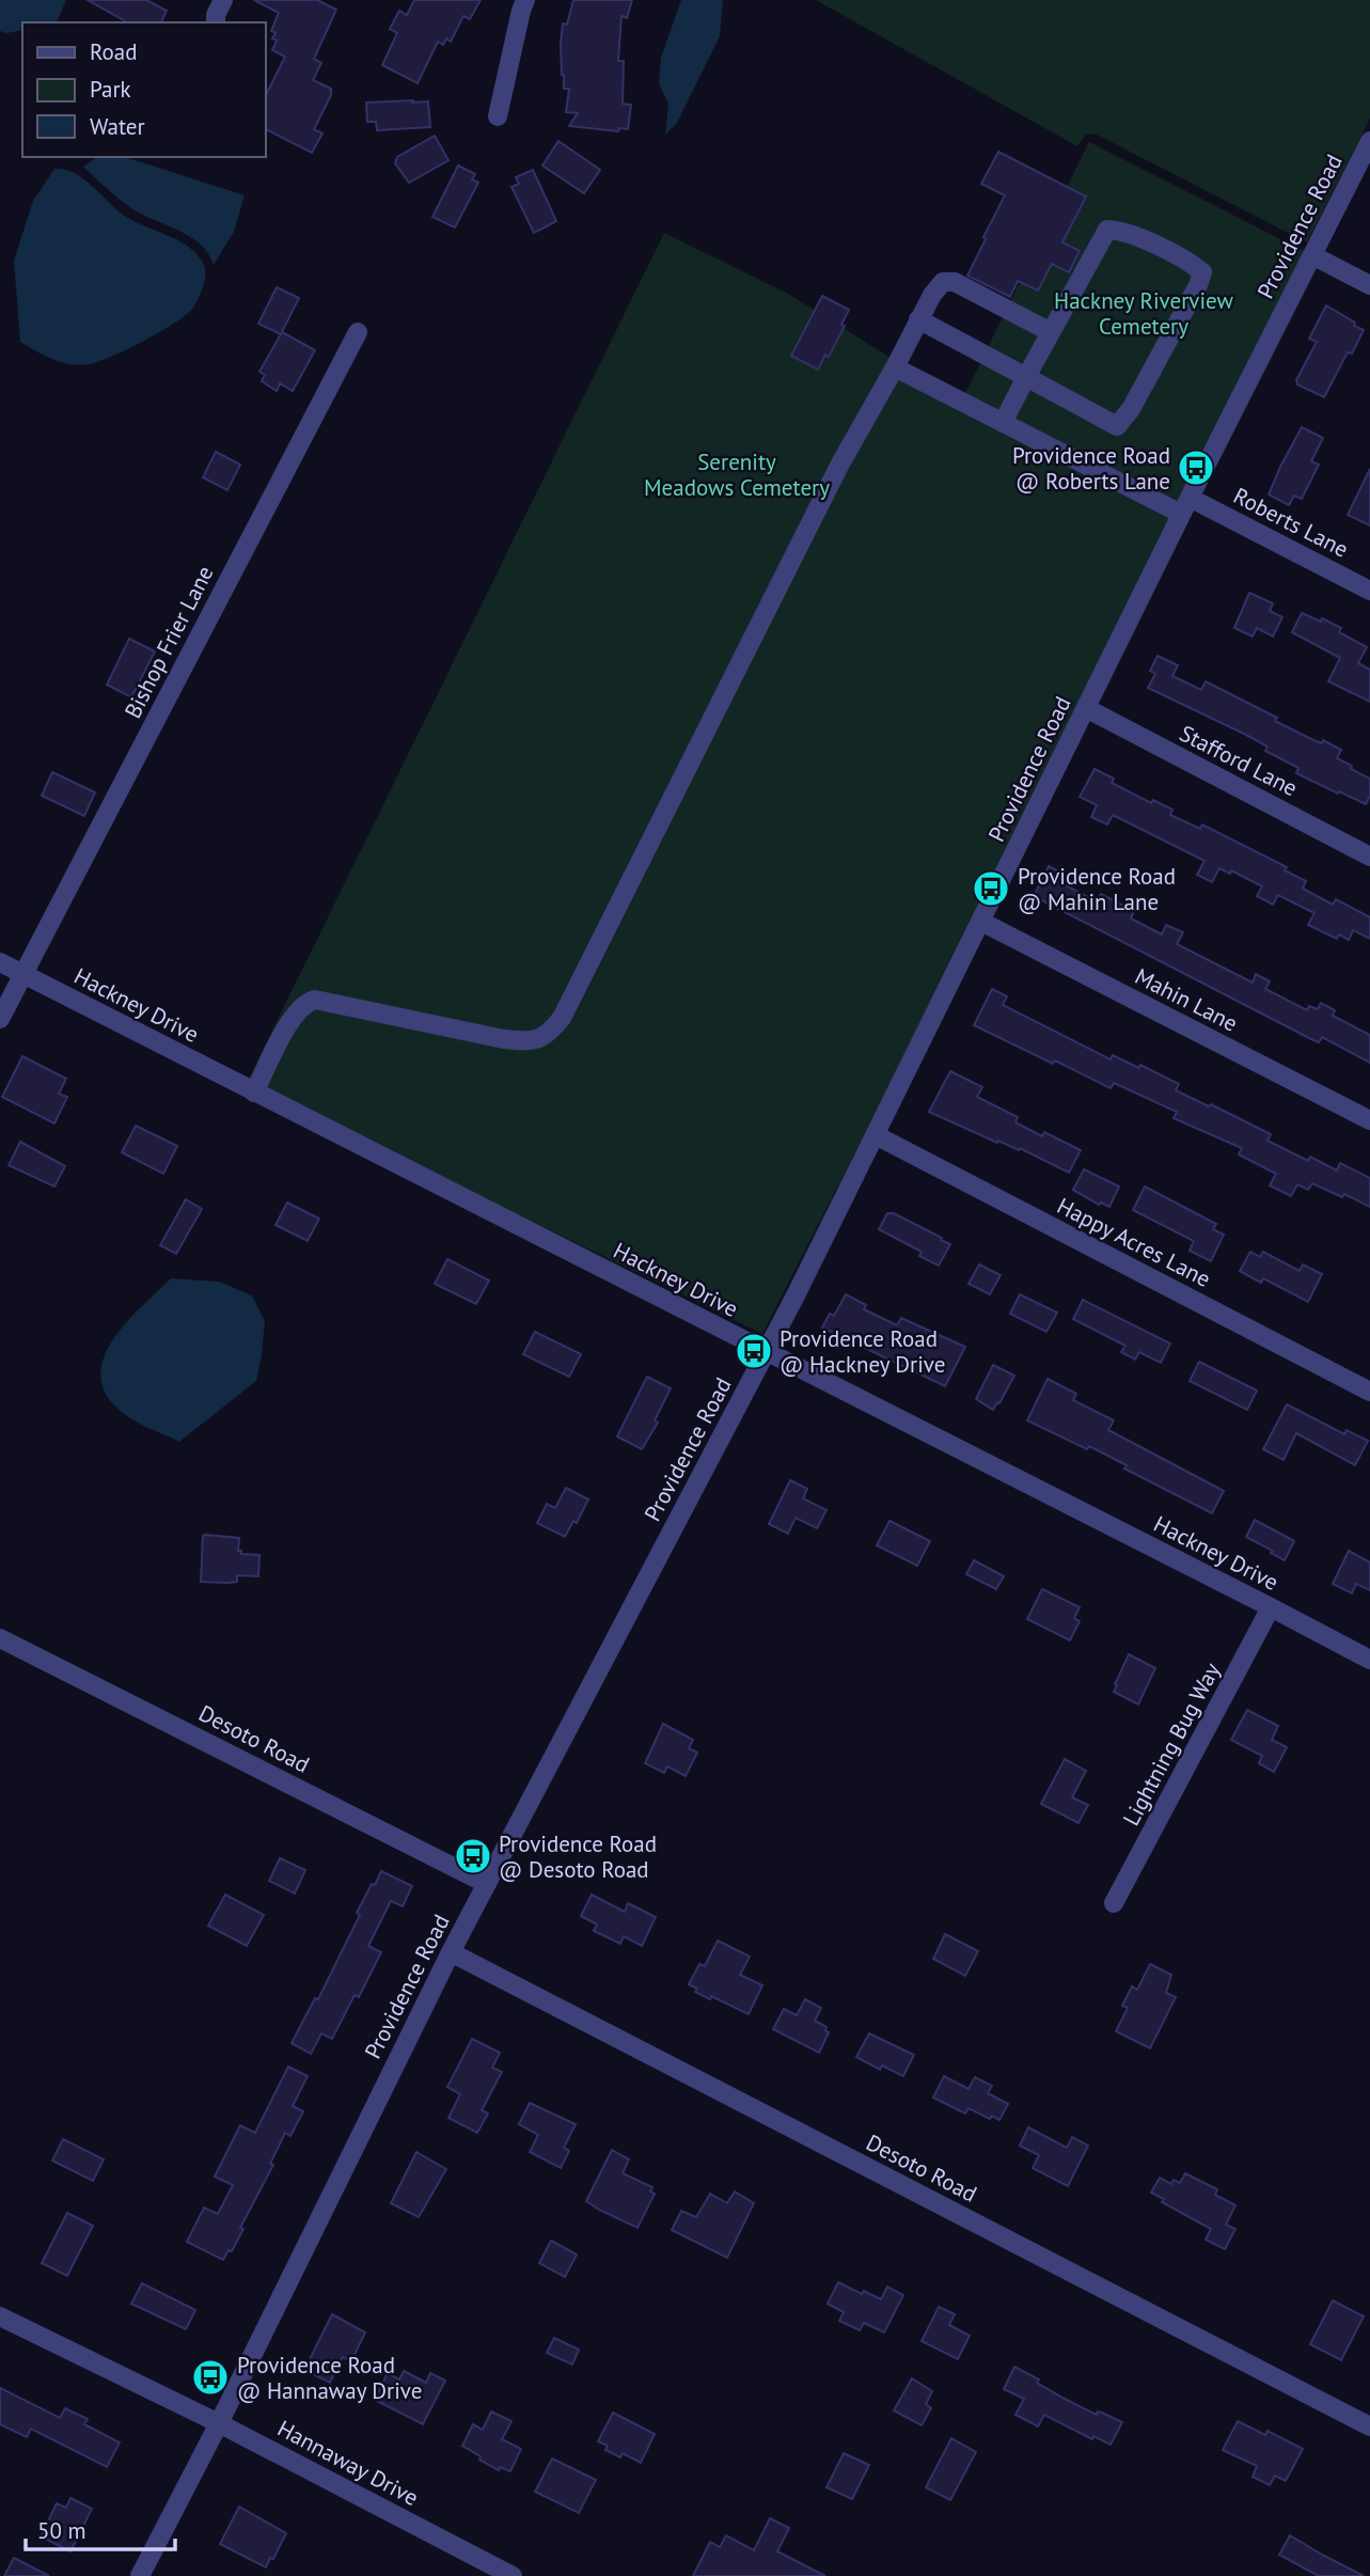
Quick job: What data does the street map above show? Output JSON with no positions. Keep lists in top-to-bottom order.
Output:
{
  "streets": {
    "street": [
      "Providence Road",
      "Roberts Lane",
      "Bishop Frier Lane",
      "Stafford Lane",
      "Mahin Lane",
      "Hackney Drive",
      "Happy Acres Lane",
      "Desoto Road",
      "Lightning Bug Way",
      "Hannaway Drive"
    ]
  },
  "crossings": [
    ["Providence Road", "Roberts Lane"],
    ["Providence Road", "Stafford Lane"],
    ["Providence Road", "Mahin Lane"],
    ["Providence Road", "Hackney Drive"],
    ["Providence Road", "Happy Acres Lane"],
    ["Providence Road", "Desoto Road"],
    ["Providence Road", "Hannaway Drive"],
    ["Bishop Frier Lane", "Hackney Drive"],
    ["Hackney Drive", "Lightning Bug Way"]
  ],
  "parks": ["Hackney Riverview Cemetery", "Serenity Meadows Cemetery"],
  "places": {
    "bus stop": [
      "Providence Road @ Roberts Lane",
      "Providence Road @ Mahin Lane",
      "Providence Road @ Hackney Drive",
      "Providence Road @ Desoto Road",
      "Providence Road @ Hannaway Drive"
    ]
  },
  "legend": ["Road", "Park", "Water"],
  "scale_bar": "50 m"
}
